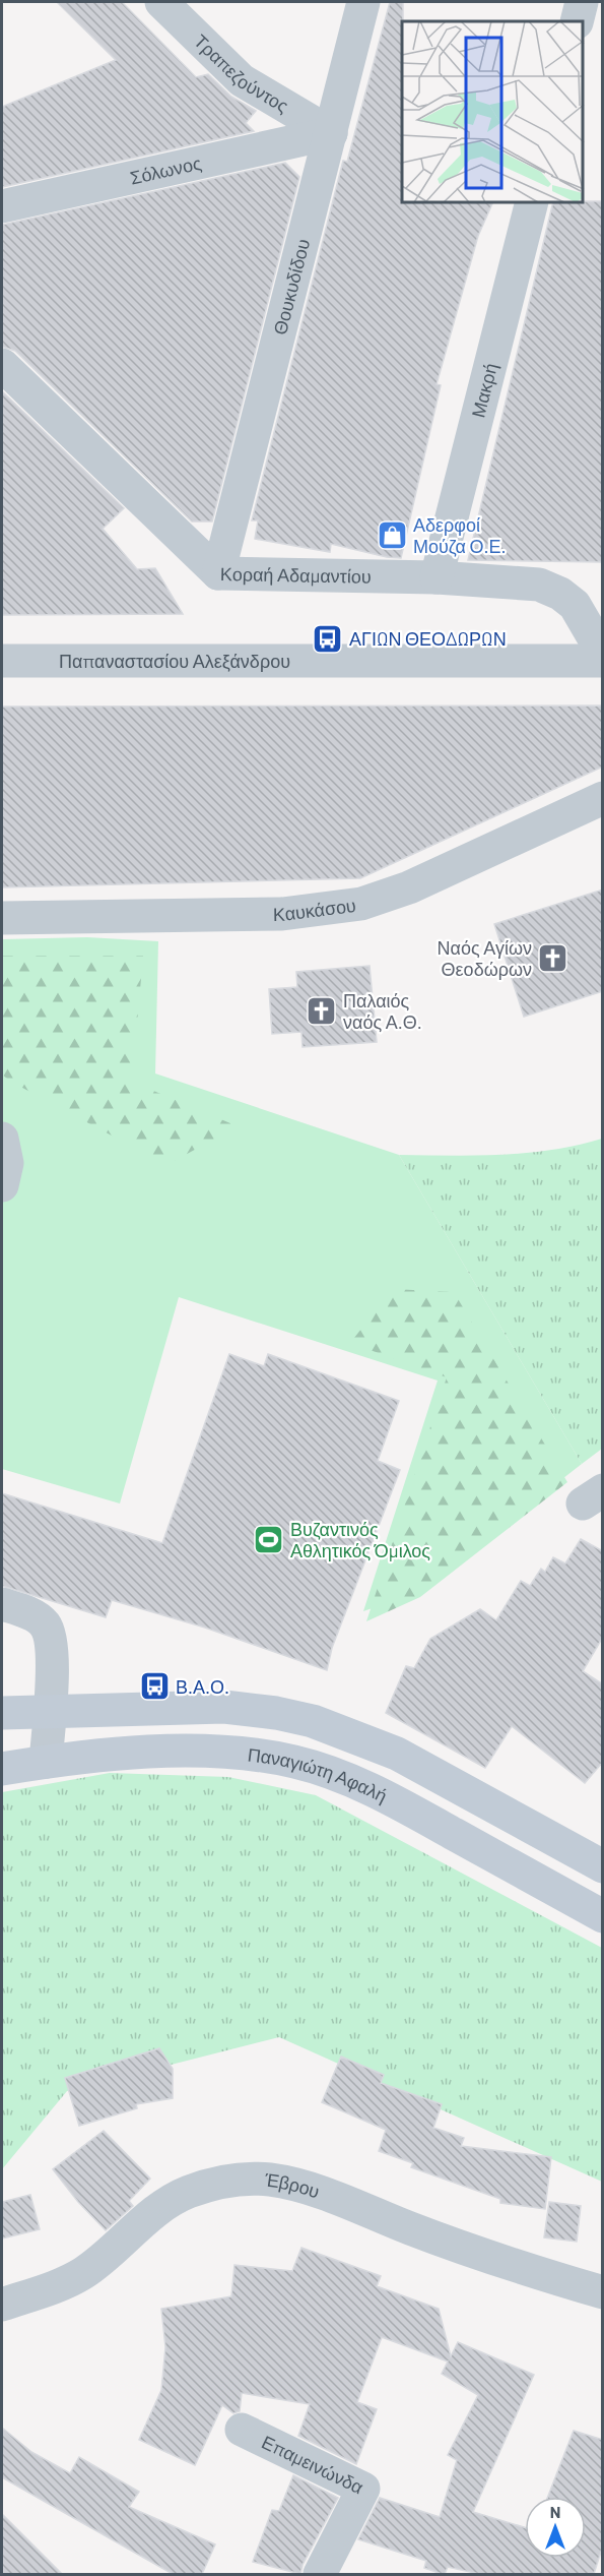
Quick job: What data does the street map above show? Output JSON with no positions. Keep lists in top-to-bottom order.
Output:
{
  "streets": {
    "street": [
      "Τραπεζούντος",
      "Σόλωνος",
      "Θουκυδίδου",
      "Μακρή",
      "Κοραή Αδαμαντίου",
      "Παπαναστασίου Αλεξάνδρου",
      "Καυκάσου",
      "Παναγιώτη Αφαλή",
      "Έβρου",
      "Επαμεινώνδα"
    ]
  },
  "crossings": [
    ["Τραπεζούντος", "Σόλωνος"],
    ["Τραπεζούντος", "Θουκυδίδου"],
    ["Σόλωνος", "Θουκυδίδου"],
    ["Θουκυδίδου", "Κοραή Αδαμαντίου"],
    ["Μακρή", "Κοραή Αδαμαντίου"]
  ],
  "places": {
    "shop": ["Αδερφοί Μούζα Ο.Ε."],
    "bus stop": ["ΑΓΙΩΝ ΘΕΟΔΩΡΩΝ", "Β.Α.Ο."],
    "church": ["Ναός Αγίων Θεοδώρων", "Παλαιός ναός Α.Θ."],
    "sports": ["Βυζαντινός Αθλητικός Όμιλος"]
  },
  "north": "top"
}
